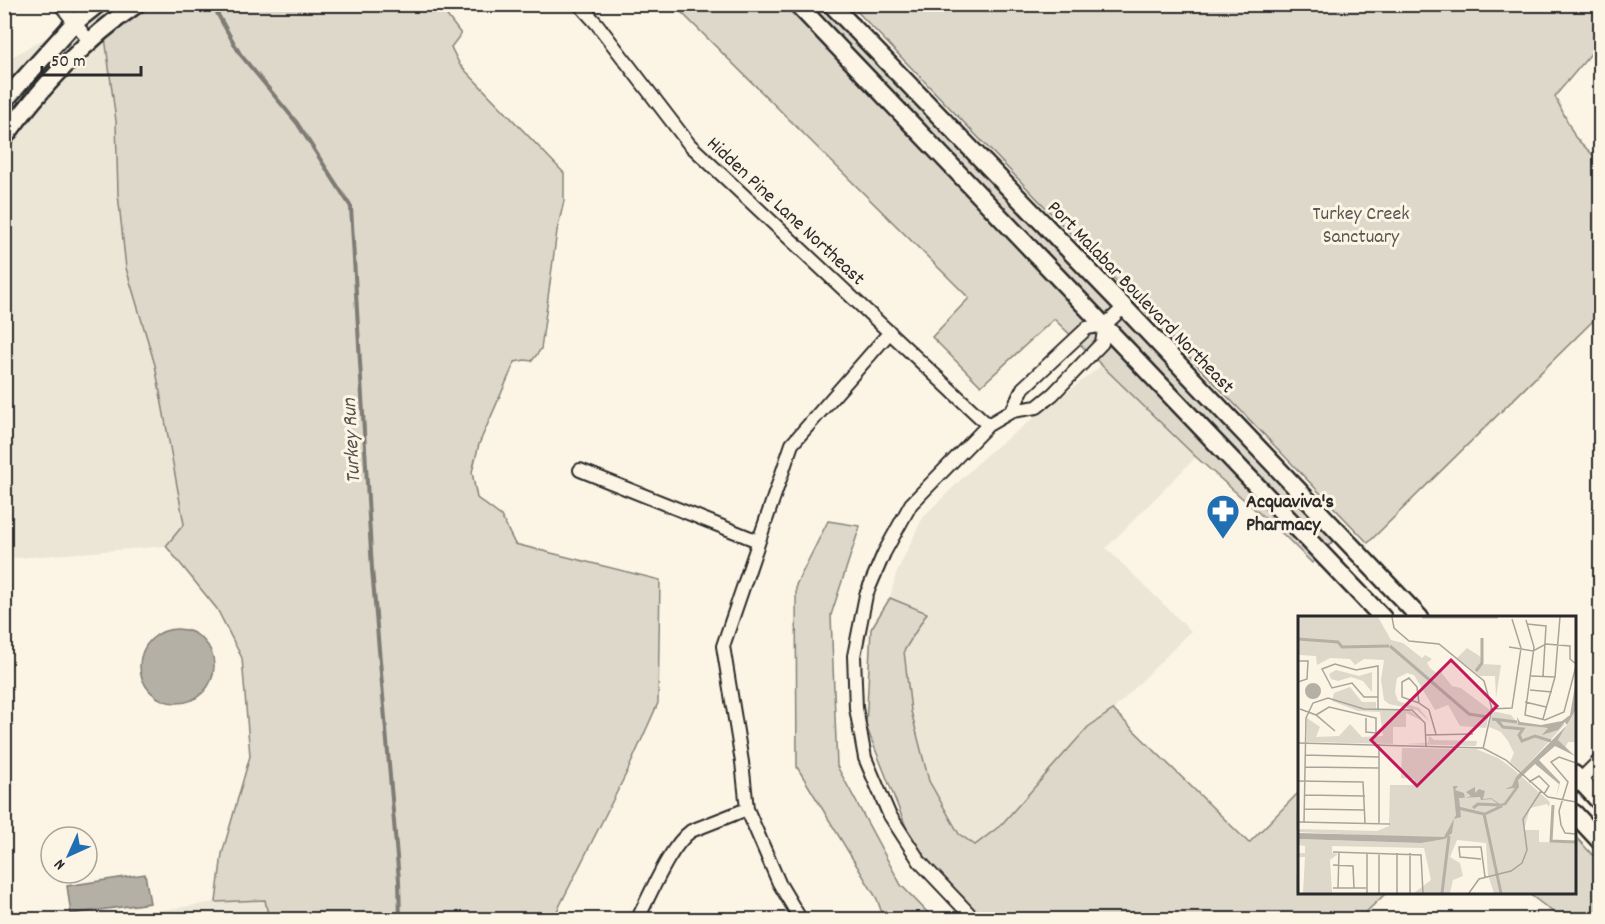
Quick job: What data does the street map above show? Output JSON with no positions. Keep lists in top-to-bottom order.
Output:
{
  "streets": {
    "street": ["Hidden Pine Lane Northeast", "Port Malabar Boulevard Northeast"]
  },
  "water": ["Turkey Run"],
  "parks": ["Turkey Creek Sanctuary"],
  "places": {
    "pharmacy": ["Acquaviva's Pharmacy"]
  },
  "scale_bar": "50 m",
  "north": "bottom left"
}
